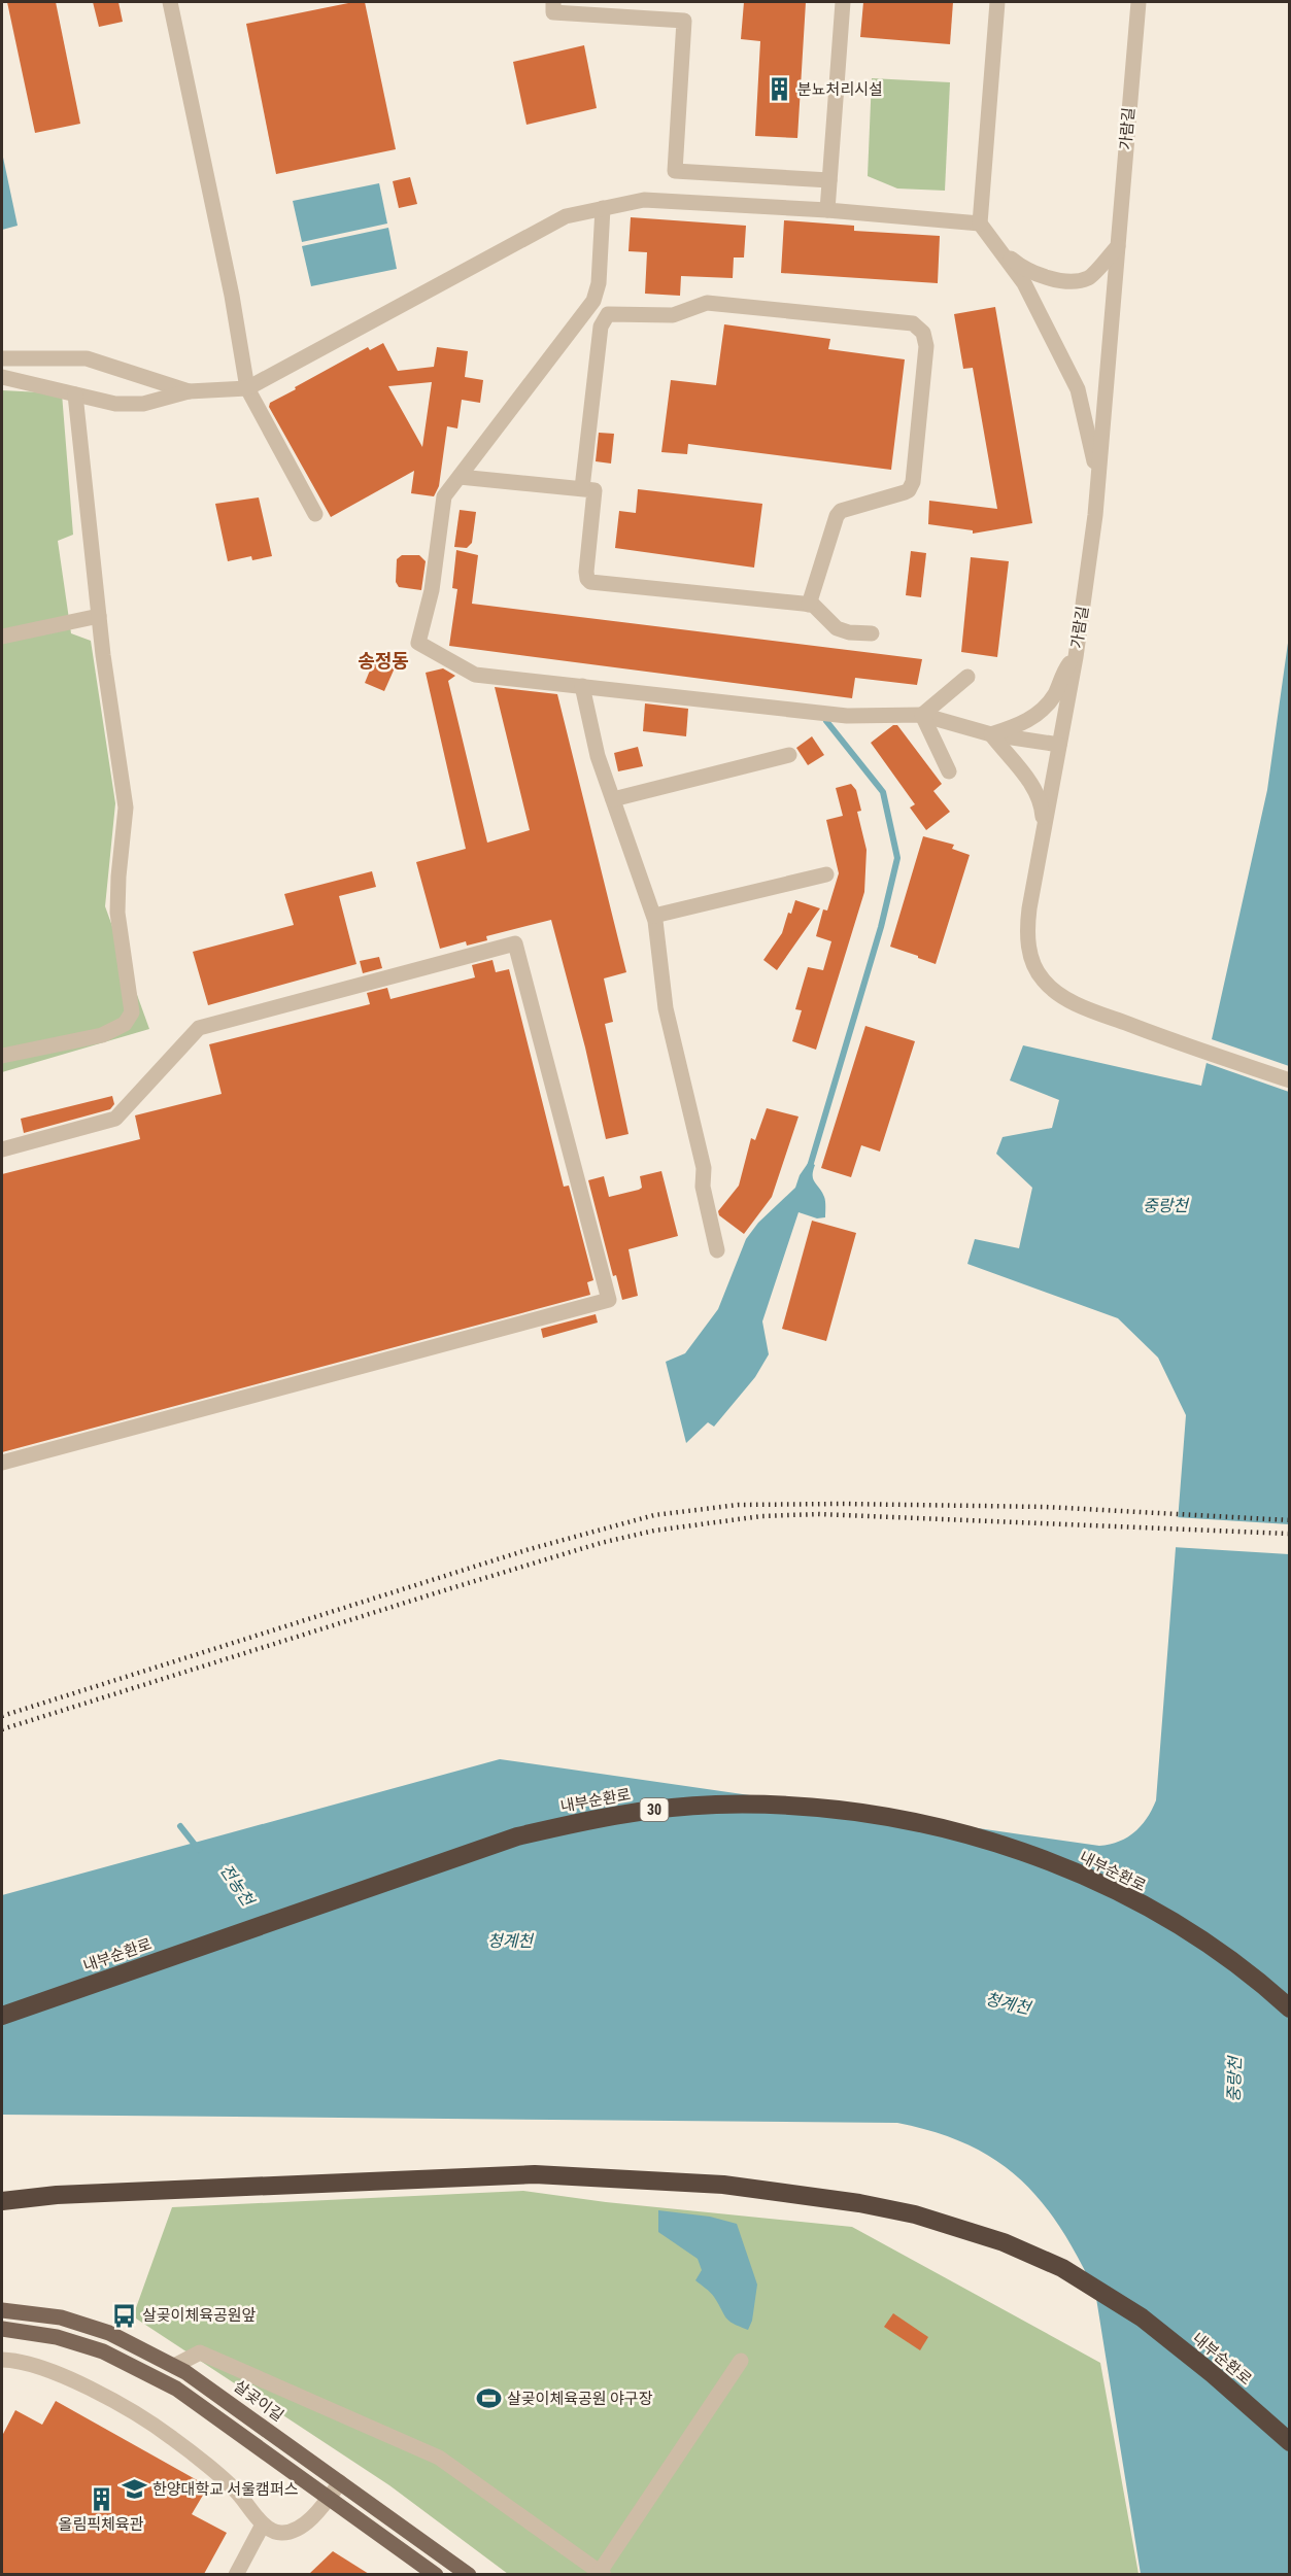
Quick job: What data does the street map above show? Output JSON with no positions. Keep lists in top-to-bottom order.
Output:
{
  "streets": {
    "highway": ["내부순환로", "30"],
    "main road": ["살곶이길"],
    "street": ["가람길"]
  },
  "districts": ["송정동"],
  "water": ["중랑천", "전농천", "청계천"],
  "places": {
    "building": ["분뇨처리시설", "올림픽체육관"],
    "bus stop": ["살곶이체육공원앞"],
    "sports": ["살곶이체육공원 야구장"],
    "school or university": ["한양대학교 서울캠퍼스"]
  }
}
